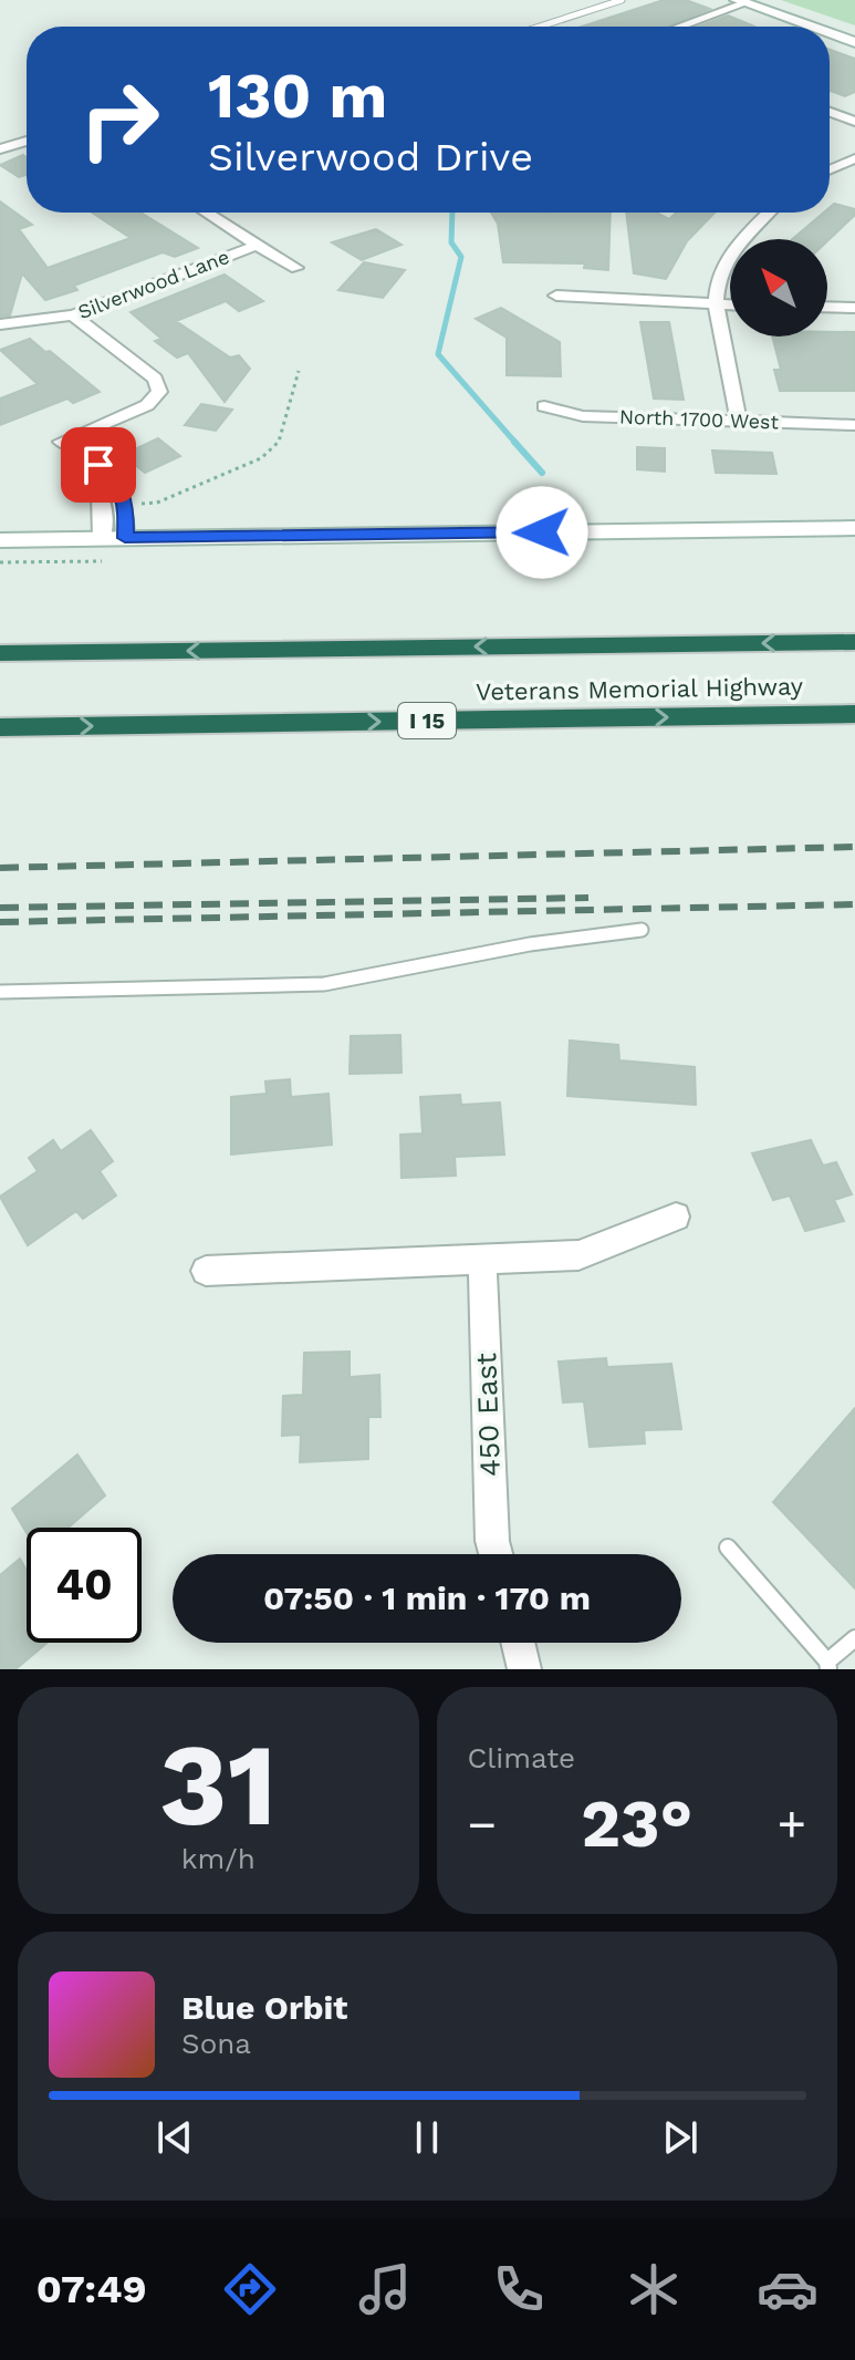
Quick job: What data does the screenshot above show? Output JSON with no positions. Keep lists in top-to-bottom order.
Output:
{
  "streets": {
    "highway": ["Veterans Memorial Highway", "I 15"],
    "street": ["Silverwood Lane", "North 1700 West", "450 East"]
  },
  "north": "top left",
  "page": {
    "turn": ["130 m", "Silverwood Drive"],
    "limit": "40",
    "trip": "07:50 · 1 min · 170 m",
    "tile": [
      ["31", "km/h"],
      "Climate"
    ],
    "heat": ["−", "23°", "+"],
    "song": ["Blue Orbit", "Sona"],
    "tabs": "07:49"
  }
}
